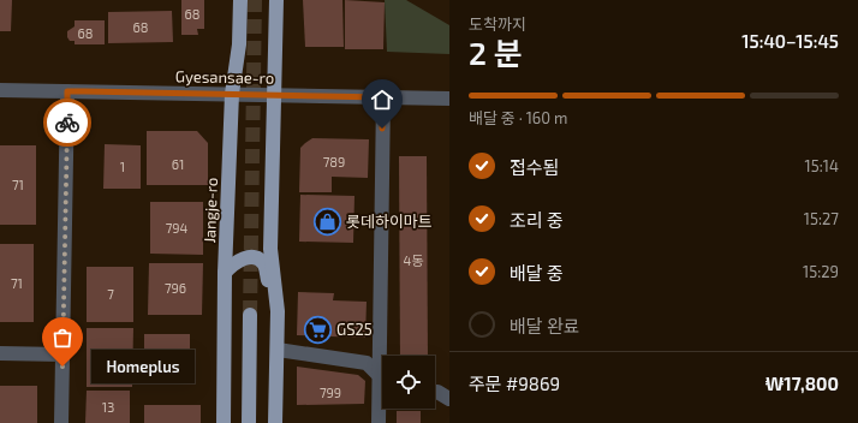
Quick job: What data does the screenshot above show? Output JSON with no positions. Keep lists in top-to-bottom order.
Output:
{
  "streets": {
    "main road": ["Jangje-ro"],
    "street": ["Gyesansae-ro"]
  },
  "crossings": [
    ["Gyesansae-ro", "Jangje-ro"]
  ],
  "places": {
    "shop": ["롯데하이마트"],
    "supermarket": ["GS25"],
    "other": ["Homeplus"]
  },
  "house_numbers": [
    "68",
    "68",
    "68",
    "789",
    "61",
    "1",
    "71",
    "794",
    "4동",
    "71",
    "796",
    "7",
    "799",
    "13"
  ],
  "page": {
    "heading": ["2 분", "도착까지", "15:40–15:45"],
    "panel": ["주문 #9869", "₩17,800"],
    "bar": "배달 중 · 160 m",
    "list": [
      ["접수됨", "15:14"],
      ["조리 중", "15:27"],
      ["배달 중", "15:29"],
      "배달 완료"
    ],
    "bubble": "Homeplus"
  }
}
